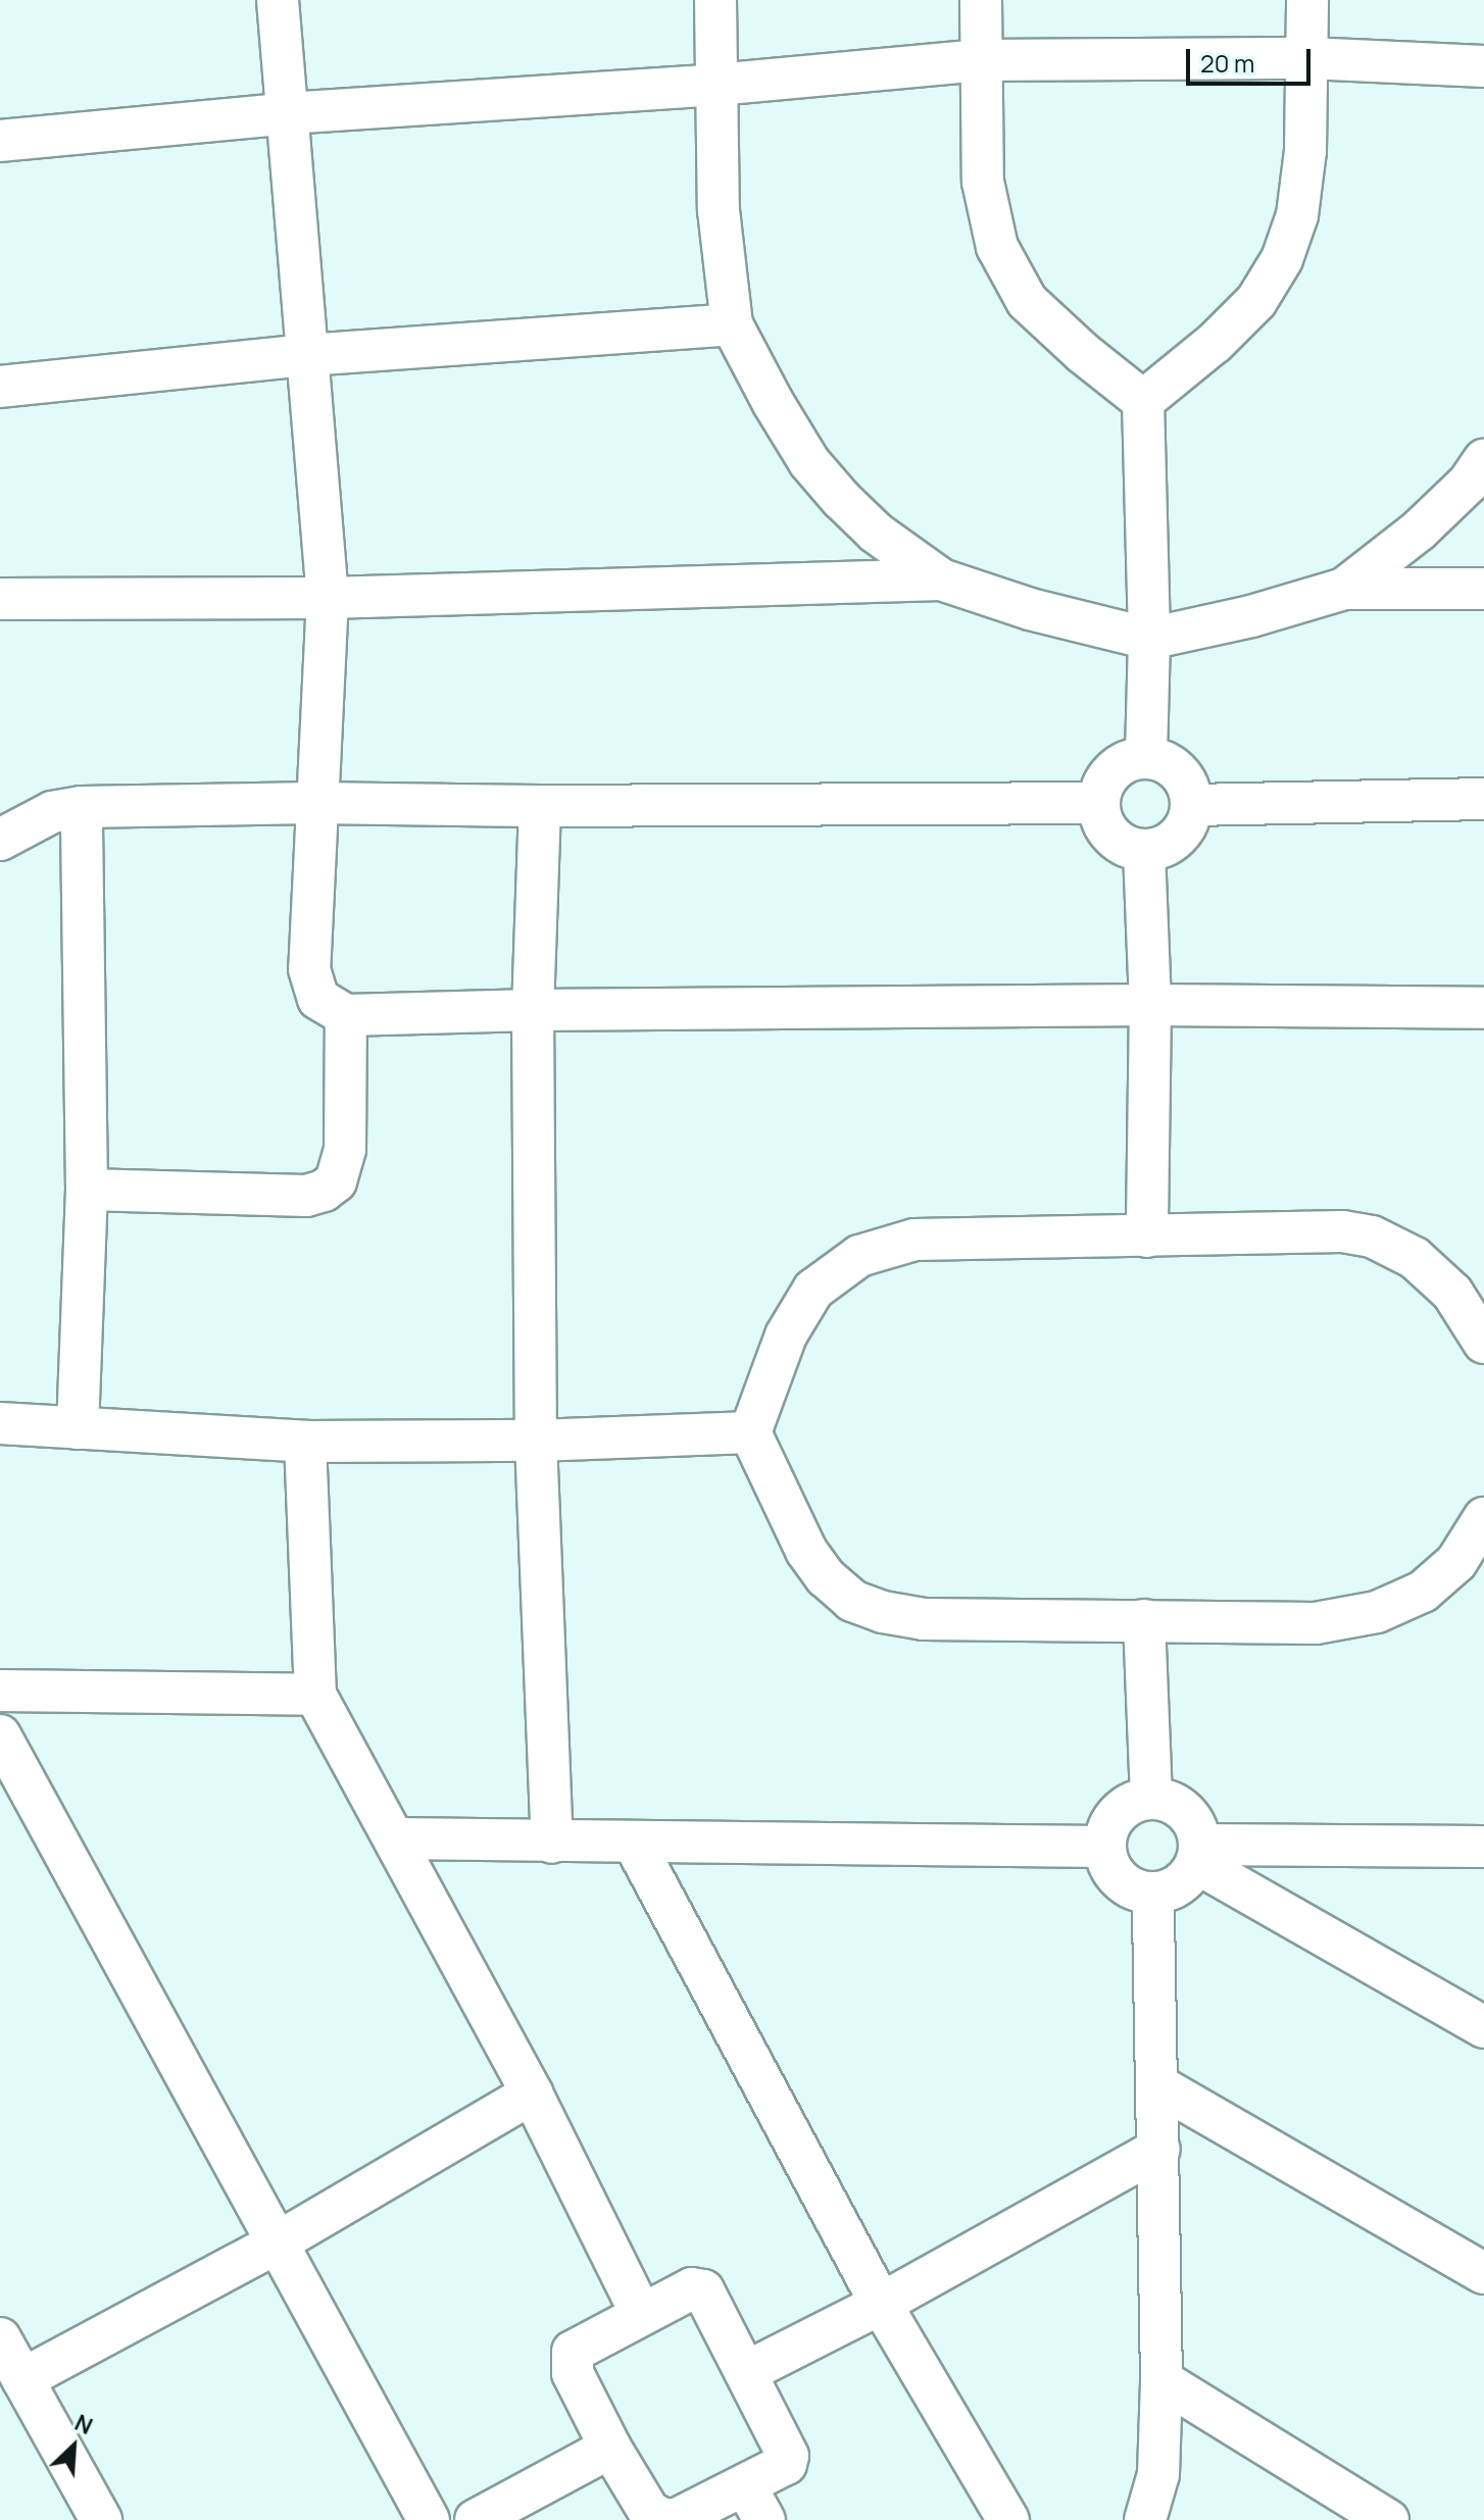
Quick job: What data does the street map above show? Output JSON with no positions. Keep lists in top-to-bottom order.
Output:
{
  "scale_bar": "20 m",
  "north": "top right"
}
